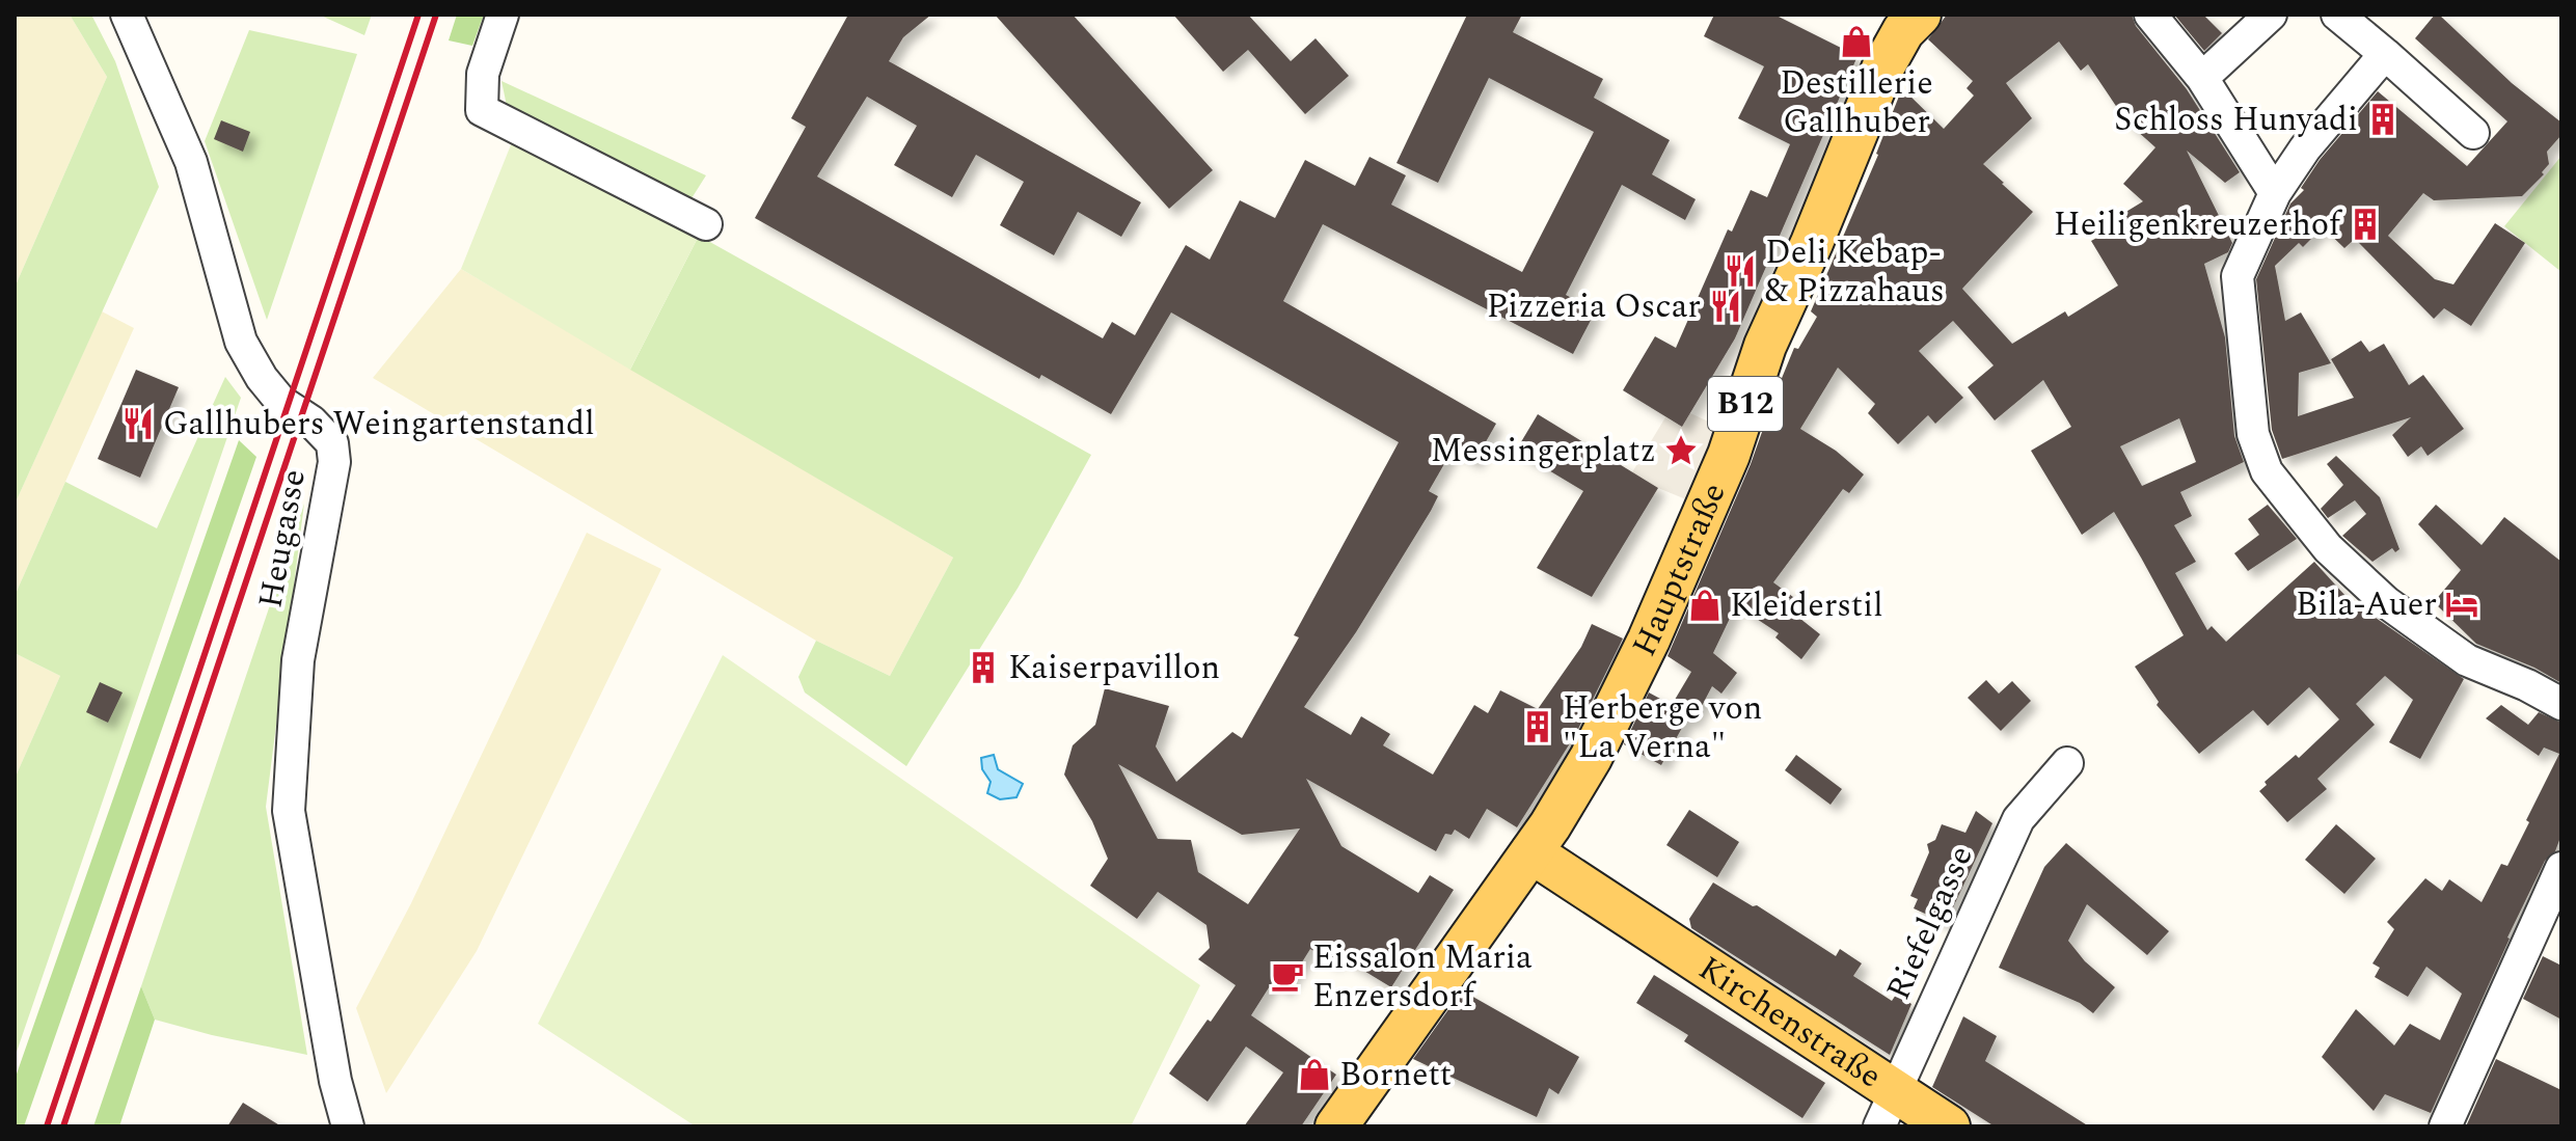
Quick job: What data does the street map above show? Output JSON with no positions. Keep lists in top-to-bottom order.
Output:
{
  "streets": {
    "main road": ["B12", "Hauptstraße", "Kirchenstraße"],
    "street": ["Heugasse", "Riefelgasse"]
  },
  "crossings": [
    ["Hauptstraße", "Kirchenstraße"],
    ["Riefelgasse", "Kirchenstraße"]
  ],
  "places": {
    "shop": ["Destillerie Gallhuber", "Kleiderstil", "Bornett"],
    "building": [
      "Schloss Hunyadi",
      "Heiligenkreuzerhof",
      "Kaiserpavillon",
      "Herberge von \"La Verna\""
    ],
    "restaurant": ["Deli Kebap- & Pizzahaus", "Pizzeria Oscar", "Gallhubers Weingartenstandl"],
    "place": ["Messingerplatz"],
    "hotel": ["Bila-Auer"],
    "cafe": ["Eissalon Maria Enzersdorf"]
  }
}
